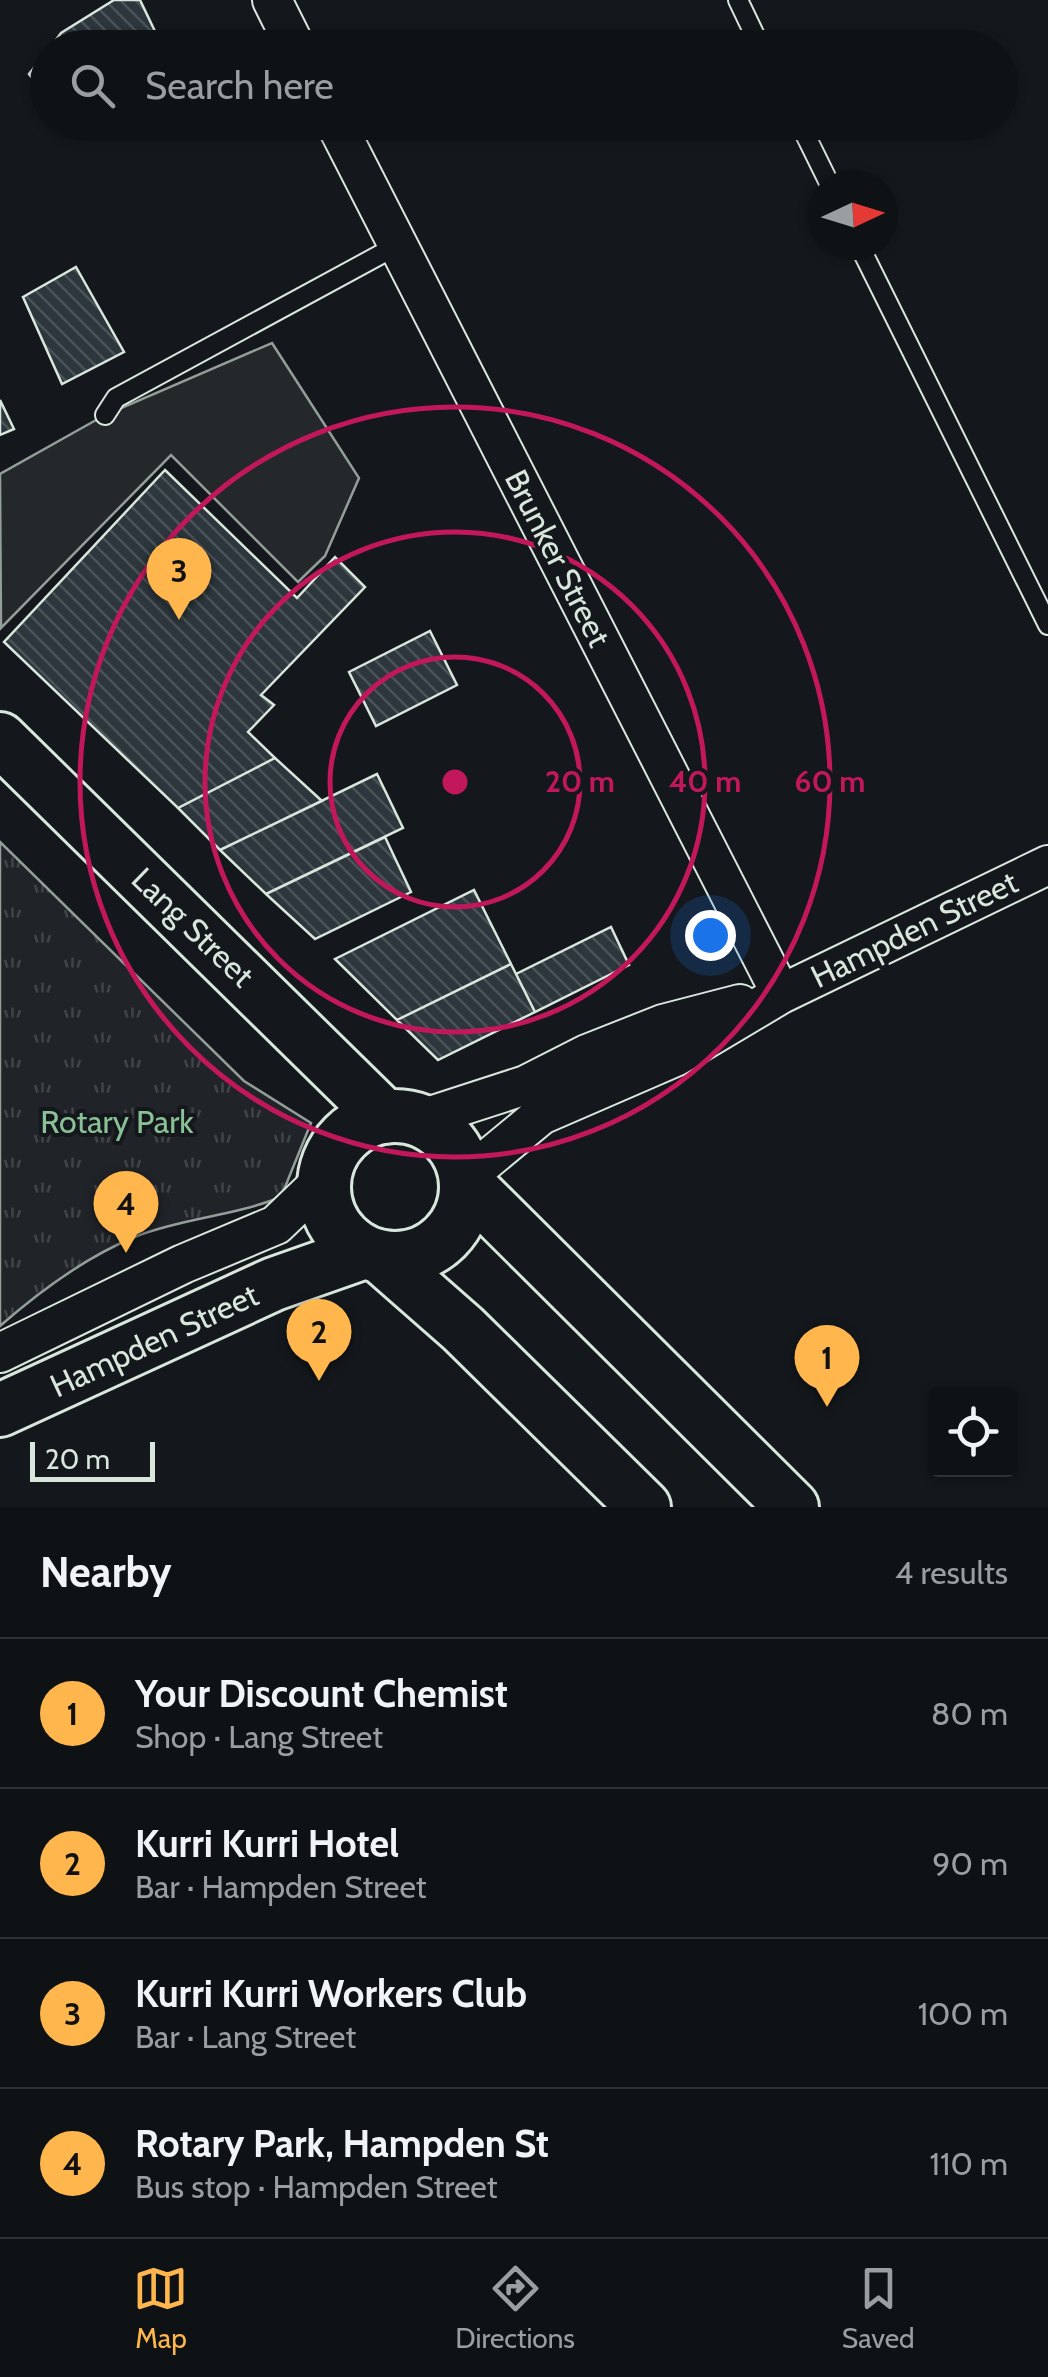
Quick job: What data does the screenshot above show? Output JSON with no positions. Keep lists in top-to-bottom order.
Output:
{
  "streets": {
    "street": ["Brunker Street", "Lang Street", "Hampden Street"]
  },
  "crossings": [
    ["Brunker Street", "Hampden Street"],
    ["Lang Street", "Hampden Street"]
  ],
  "parks": ["Rotary Park"],
  "scale_bar": "20 m",
  "north": "right",
  "page": {
    "search": "Search here",
    "pins": [
      "3",
      "4",
      "2",
      "1"
    ],
    "scale": "20 m",
    "heading": ["Nearby", "4 results"],
    "list": [
      {
        "mark": "1",
        "name": "Your Discount Chemist",
        "note": "Shop · Lang Street",
        "value": "80 m"
      },
      {
        "mark": "2",
        "name": "Kurri Kurri Hotel",
        "note": "Bar · Hampden Street",
        "value": "90 m"
      },
      {
        "mark": "3",
        "name": "Kurri Kurri Workers Club",
        "note": "Bar · Lang Street",
        "value": "100 m"
      },
      {
        "mark": "4",
        "name": "Rotary Park, Hampden St",
        "note": "Bus stop · Hampden Street",
        "value": "110 m"
      }
    ],
    "nav": ["Map", "Directions", "Saved"]
  },
  "rings": ["20 m", "40 m", "60 m"]
}
